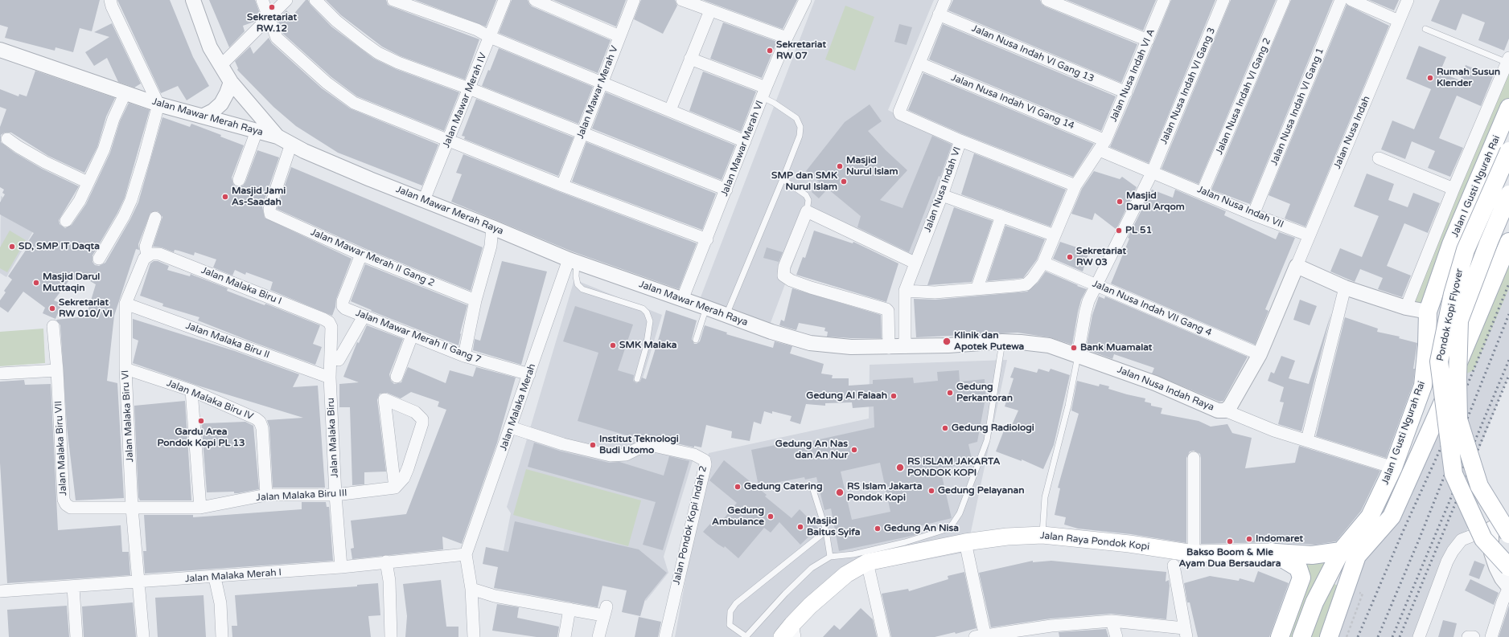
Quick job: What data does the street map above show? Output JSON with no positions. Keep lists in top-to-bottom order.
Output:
{
  "streets": {
    "main road": ["Jalan I Gusti Ngurah Rai", "Pondok Kopi Flyover", "Jalan Raya Pondok Kopi"],
    "street": [
      "Jalan Nusa Indah VI Gang 13",
      "Jalan Nusa Indah VI A",
      "Jalan Nusa Indah VI Gang 3",
      "Jalan Mawar Merah V",
      "Jalan Nusa Indah VI Gang 2",
      "Jalan Mawar Merah IV",
      "Jalan Nusa Indah VI Gang 14",
      "Jalan Nusa Indah VI Gang 1",
      "Jalan Mawar Merah Raya",
      "Jalan Nusa Indah",
      "Jalan Mawar Merah VI",
      "Jalan Nusa Indah VI",
      "Jalan Nusa Indah VII",
      "Jalan Mawar Merah II Gang 2",
      "Jalan Malaka Biru I",
      "Jalan Nusa Indah VII Gang 4",
      "Jalan Mawar Merah II Gang 7",
      "Jalan Malaka Biru II",
      "Jalan Nusa Indah Raya",
      "Jalan Malaka Biru IV",
      "Jalan Malaka Merah",
      "Jalan Malaka Biru VI",
      "Jalan Malaka Biru",
      "Jalan Malaka Biru VII",
      "Jalan Malaka Biru III",
      "Jalan Pondok Kopi Indah 2",
      "Jalan Malaka Merah I"
    ]
  },
  "crossings": [
    ["Jalan Nusa Indah VI Gang 13", "Jalan Nusa Indah VI A"],
    ["Jalan Nusa Indah VI Gang 13", "Jalan Nusa Indah VI"],
    ["Jalan Nusa Indah VI A", "Jalan Nusa Indah VI Gang 14"],
    ["Jalan Nusa Indah VI A", "Jalan Nusa Indah VI"],
    ["Jalan Nusa Indah VI A", "Jalan Nusa Indah VII"],
    ["Jalan Nusa Indah VI A", "Jalan Nusa Indah VII Gang 4"],
    ["Jalan Nusa Indah VI Gang 3", "Jalan Nusa Indah VII"],
    ["Jalan Nusa Indah VI Gang 3", "Jalan Nusa Indah VII Gang 4"],
    ["Jalan Nusa Indah VI Gang 3", "Jalan Nusa Indah Raya"],
    ["Jalan Nusa Indah VI Gang 2", "Jalan Nusa Indah VII"],
    ["Jalan Mawar Merah IV", "Jalan Mawar Merah Raya"],
    ["Jalan Nusa Indah VI Gang 14", "Jalan Nusa Indah VI"],
    ["Jalan Nusa Indah VI Gang 14", "Jalan Nusa Indah VII"],
    ["Jalan Nusa Indah VI Gang 1", "Jalan Nusa Indah VII"],
    ["Jalan Mawar Merah Raya", "Jalan Mawar Merah VI"],
    ["Jalan Mawar Merah Raya", "Jalan Nusa Indah VI"],
    ["Jalan Mawar Merah Raya", "Jalan Mawar Merah II Gang 2"],
    ["Jalan Mawar Merah Raya", "Jalan Nusa Indah Raya"],
    ["Jalan Mawar Merah Raya", "Jalan Malaka Merah"],
    ["Jalan Nusa Indah", "Jalan Nusa Indah VII"],
    ["Jalan Nusa Indah", "Jalan Nusa Indah Raya"],
    ["Jalan I Gusti Ngurah Rai", "Jalan Raya Pondok Kopi"],
    ["Jalan Nusa Indah VI", "Jalan Nusa Indah Raya"],
    ["Jalan Mawar Merah II Gang 2", "Jalan Mawar Merah II Gang 7"],
    ["Jalan Malaka Biru I", "Jalan Malaka Biru VI"],
    ["Jalan Malaka Biru I", "Jalan Malaka Biru"],
    ["Jalan Nusa Indah VII Gang 4", "Jalan Nusa Indah Raya"],
    ["Jalan Mawar Merah II Gang 7", "Jalan Malaka Merah"],
    ["Jalan Malaka Biru II", "Jalan Malaka Biru VI"],
    ["Jalan Malaka Biru II", "Jalan Malaka Biru"],
    ["Jalan Malaka Biru IV", "Jalan Malaka Biru VI"],
    ["Jalan Malaka Biru IV", "Jalan Malaka Biru III"],
    ["Jalan Malaka Merah", "Jalan Pondok Kopi Indah 2"],
    ["Jalan Malaka Merah", "Jalan Malaka Merah I"],
    ["Jalan Malaka Biru VI", "Jalan Malaka Biru VII"],
    ["Jalan Malaka Biru VI", "Jalan Malaka Biru III"],
    ["Jalan Malaka Biru VI", "Jalan Malaka Merah I"],
    ["Jalan Malaka Biru", "Jalan Malaka Biru III"],
    ["Jalan Malaka Biru", "Jalan Malaka Merah I"],
    ["Jalan Malaka Biru VII", "Jalan Malaka Biru III"]
  ],
  "places": [
    "Sekretariat RW.12",
    "Sekretariat RW 07",
    "Rumah Susun Klender",
    "Masjid Nurul Islam",
    "SMP dan SMK Nurul Islam",
    "Masjid Jami As-Saadah",
    "Masjid Darul Arqom",
    "PL 51",
    "SD, SMP IT Daqta",
    "Sekretariat RW 03",
    "Masjid Darul Muttaqin",
    "Sekretariat RW 010/ VI",
    "Klinik dan Apotek Putewa",
    "SMK Malaka",
    "Bank Muamalat",
    "Gedung Perkantoran",
    "Gedung Al Falaah",
    "Gardu Area Pondok Kopi PL 13",
    "Gedung Radiologi",
    "Institut Teknologi Budi Utomo",
    "Gedung An Nas dan An Nur",
    "RS ISLAM JAKARTA PONDOK KOPI",
    "Gedung Catering",
    "Gedung Pelayanan",
    "RS Islam Jakarta Pondok Kopi",
    "Gedung Ambulance",
    "Masjid Baitus Syifa",
    "Gedung An Nisa",
    "Indomaret",
    "Bakso Boom & Mie Ayam Dua Bersaudara"
  ]
}
